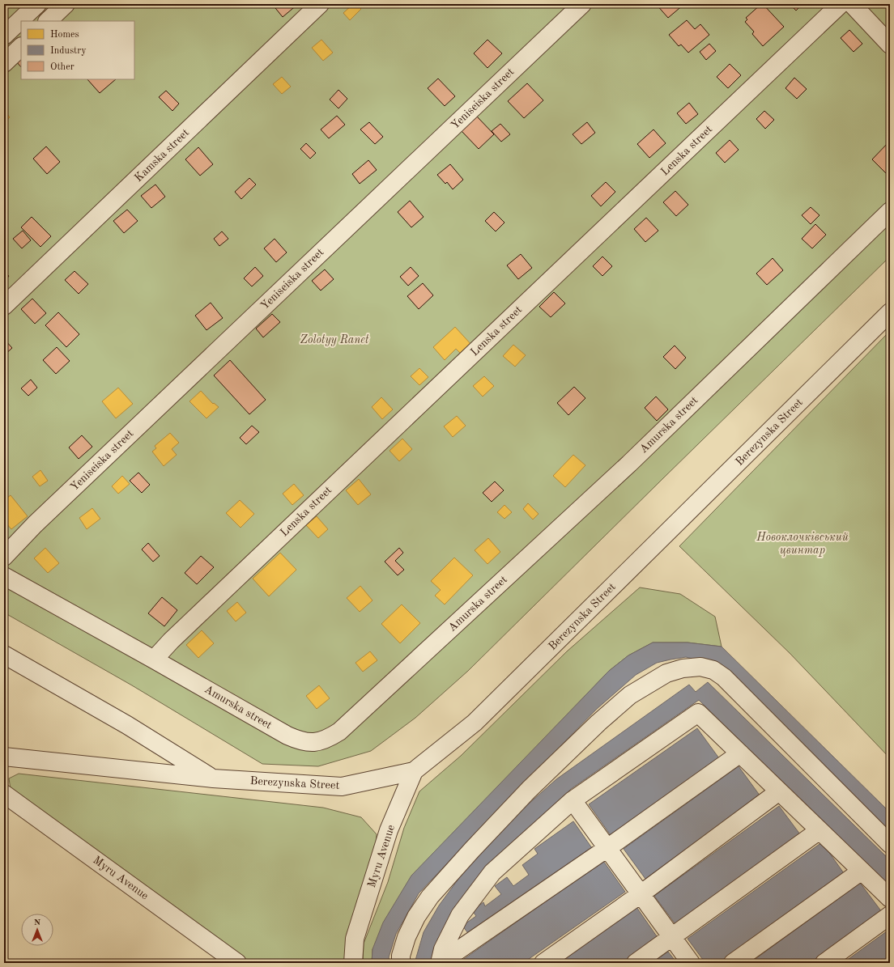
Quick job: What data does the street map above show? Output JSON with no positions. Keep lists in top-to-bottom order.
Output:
{
  "streets": {
    "street": [
      "Yeniseiska street",
      "Lenska street",
      "Kamska street",
      "Amurska street",
      "Berezynska Street",
      "Myru Avenue"
    ]
  },
  "crossings": [
    ["Lenska street", "Amurska street"],
    ["Berezynska Street", "Myru Avenue"]
  ],
  "parks": ["Zolotyy Ranet", "Новоклочківський цвинтар"],
  "legend": ["Homes", "Industry", "Other"],
  "north": "top"
}
